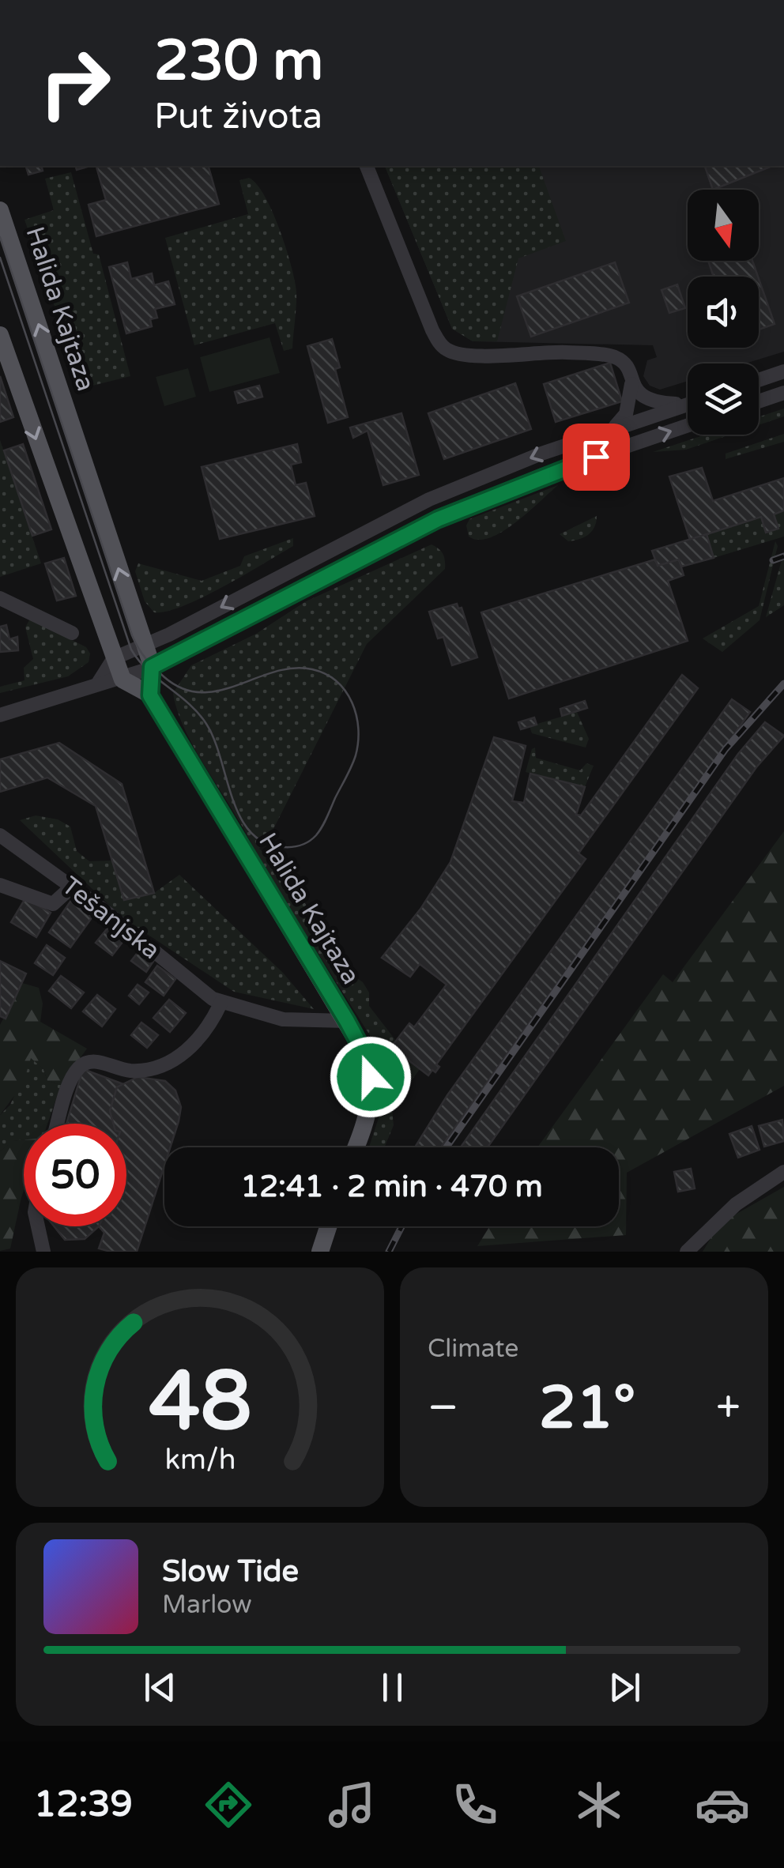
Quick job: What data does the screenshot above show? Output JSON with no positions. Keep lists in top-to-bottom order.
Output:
{
  "streets": {
    "main road": ["Halida Kajtaza"],
    "street": ["Tešanjska"]
  },
  "crossings": [
    ["Halida Kajtaza", "Tešanjska"]
  ],
  "north": "bottom",
  "page": {
    "turn": ["230 m", "Put života"],
    "limit": "50",
    "trip": "12:41 · 2 min · 470 m",
    "tile": "Climate",
    "heat": ["−", "21°", "+"],
    "song": ["Slow Tide", "Marlow"],
    "tabs": "12:39",
    "gauge": ["48", "km/h"]
  }
}
